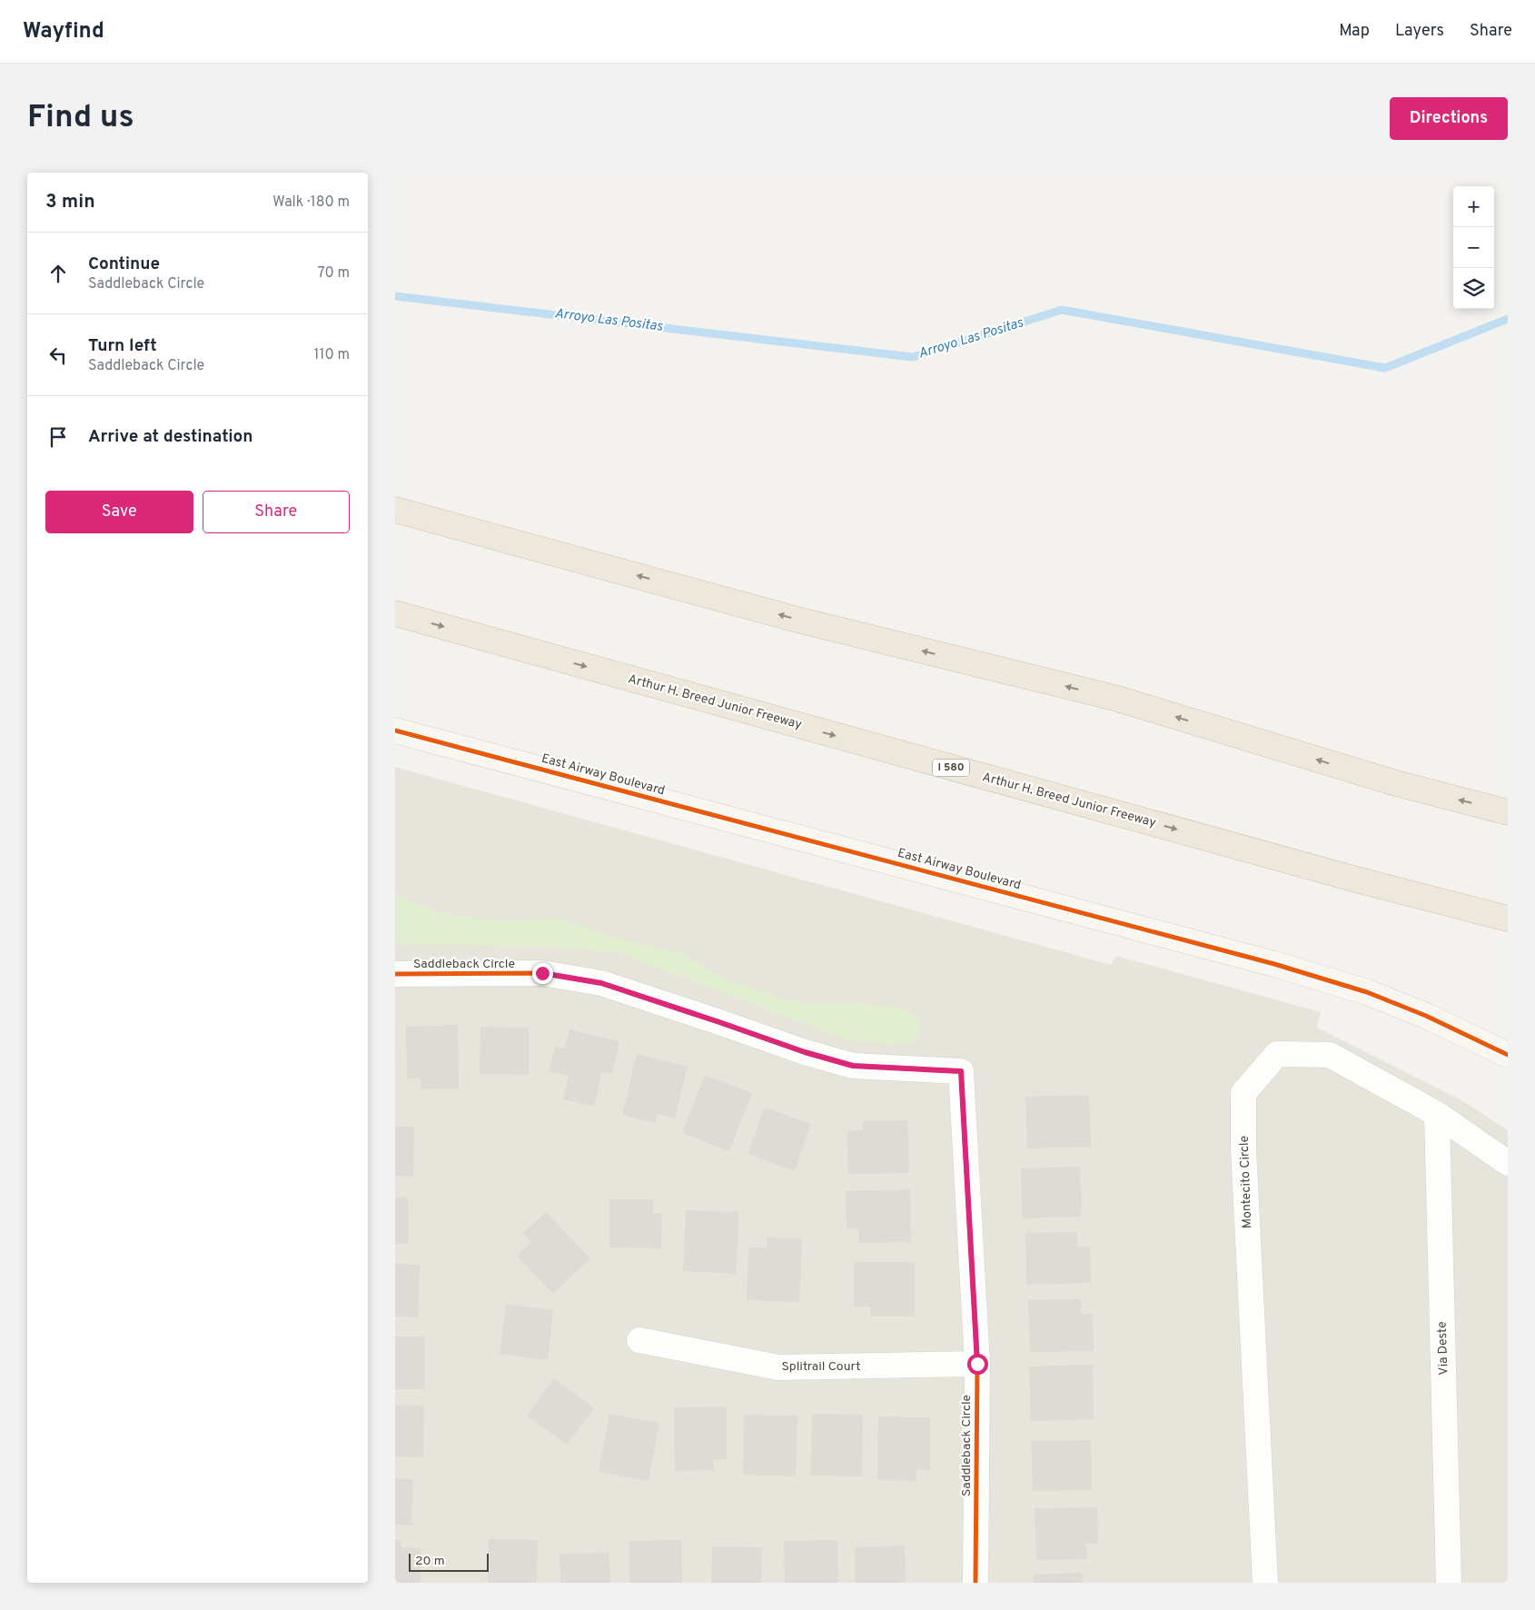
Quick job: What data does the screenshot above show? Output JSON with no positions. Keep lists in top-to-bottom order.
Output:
{
  "streets": {
    "highway": ["Arthur H. Breed Junior Freeway", "I 580"],
    "main road": ["East Airway Boulevard"],
    "street": [
      "Saddleback Circle",
      "Montecito Circle",
      "Via Deste",
      "Splitrail Court"
    ]
  },
  "crossings": [
    ["Saddleback Circle", "Splitrail Court"],
    ["Montecito Circle", "Via Deste"]
  ],
  "water": ["Arroyo Las Positas"],
  "scale_bar": "20 m",
  "page": {
    "header": "Wayfind",
    "nav": ["Map", "Layers", "Share"],
    "buttons": [
      "Directions",
      ["Save", "Share"]
    ],
    "title": "Find us",
    "heading": ["3 min", "Walk · 180 m"],
    "map_buttons": ["+", "−"],
    "list": [
      ["Continue", "Saddleback Circle", "70 m"],
      ["Turn left", "Saddleback Circle", "110 m"],
      "Arrive at destination"
    ],
    "scale": "20 m"
  }
}
